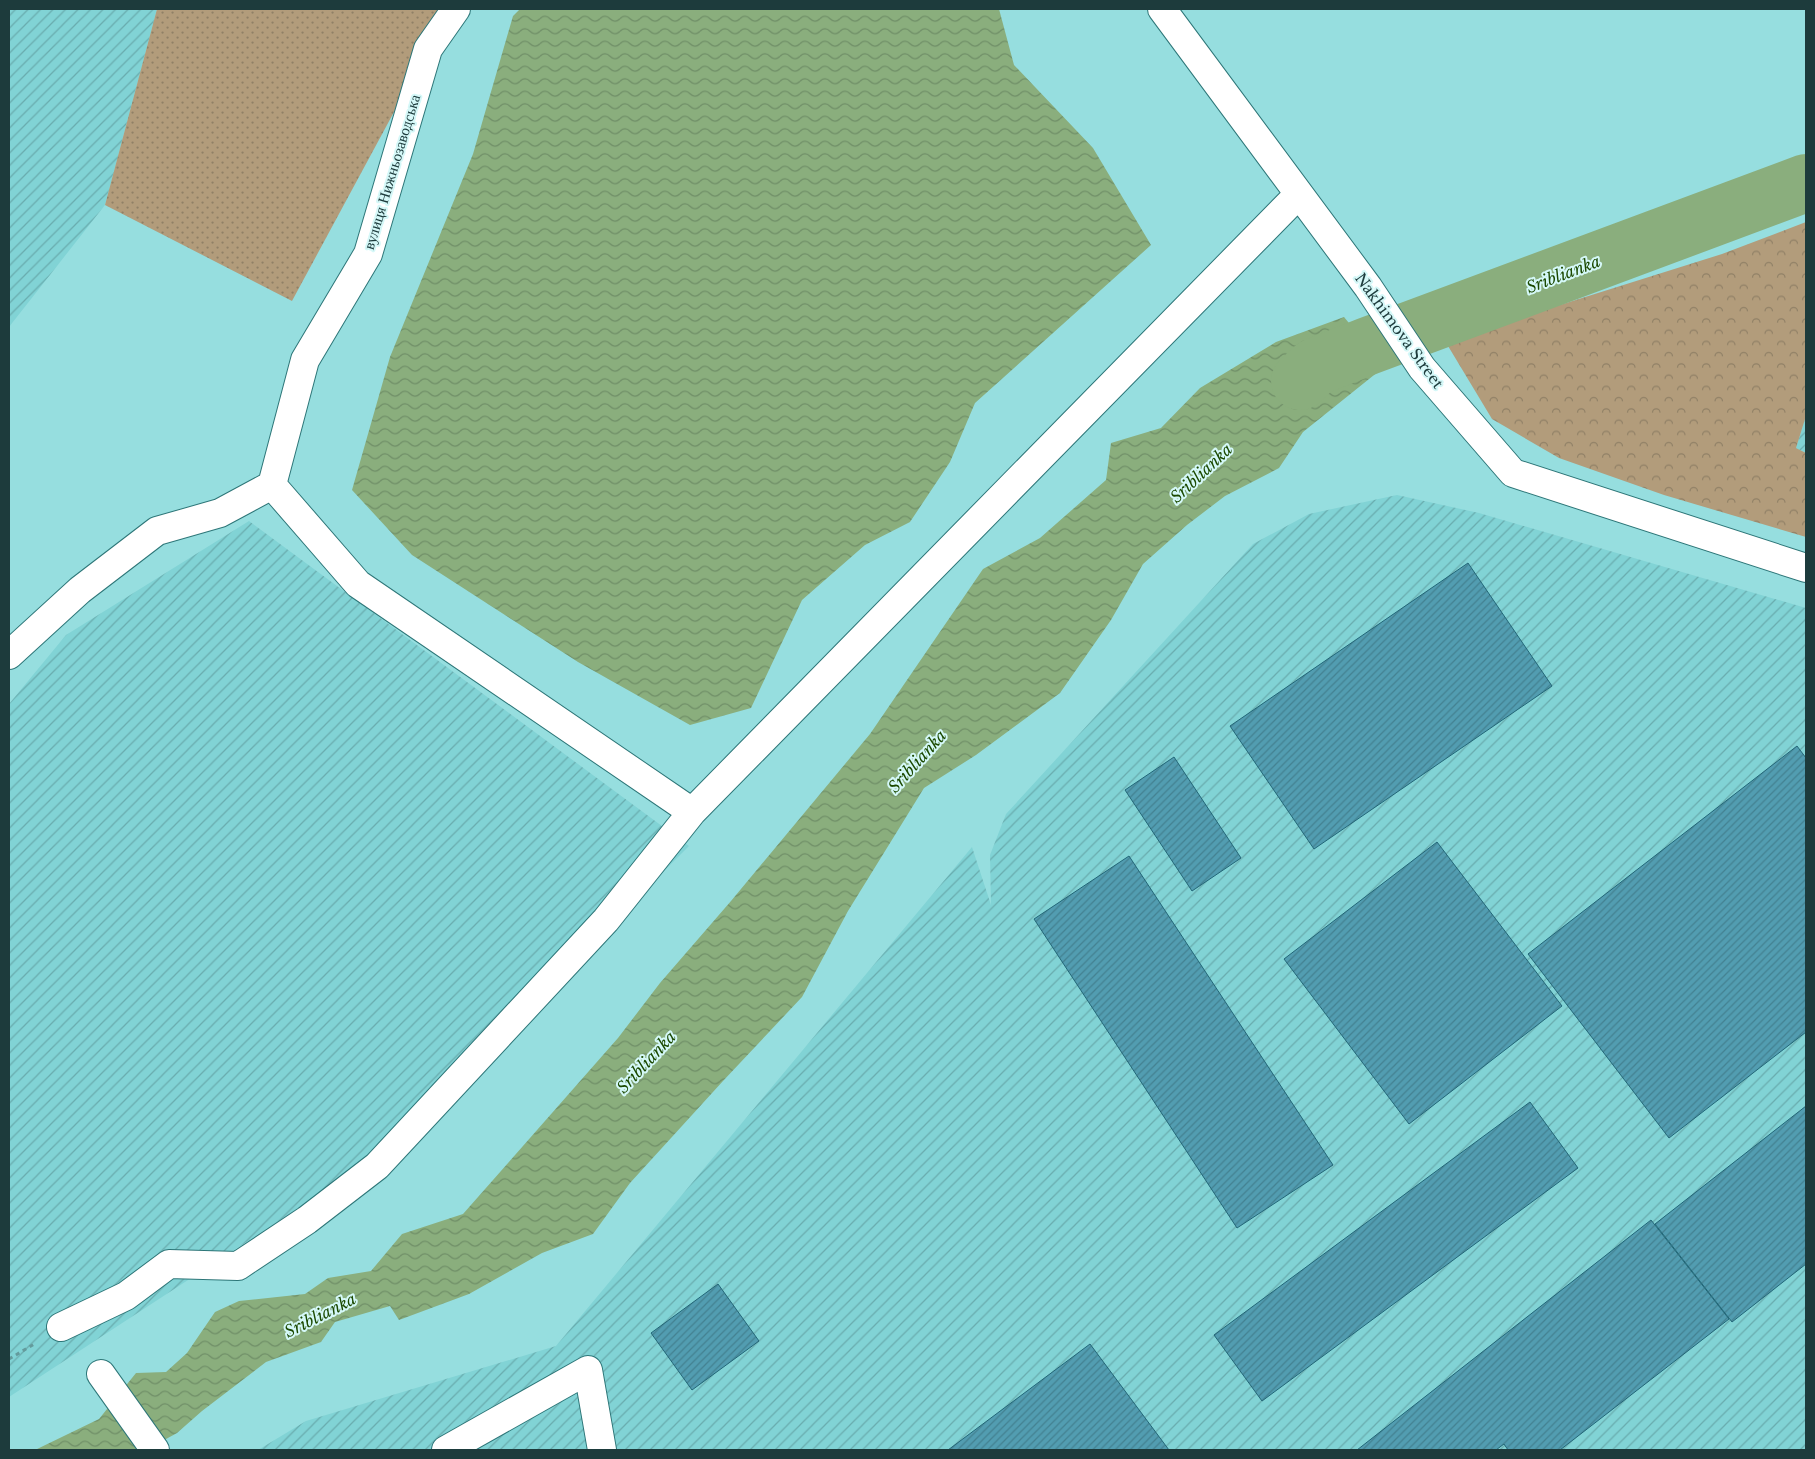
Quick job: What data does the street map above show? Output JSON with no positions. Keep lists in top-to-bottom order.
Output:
{
  "streets": {
    "street": ["вулиця Нижньозаводська", "Nakhimova Street"]
  },
  "water": ["Sriblianka"]
}
